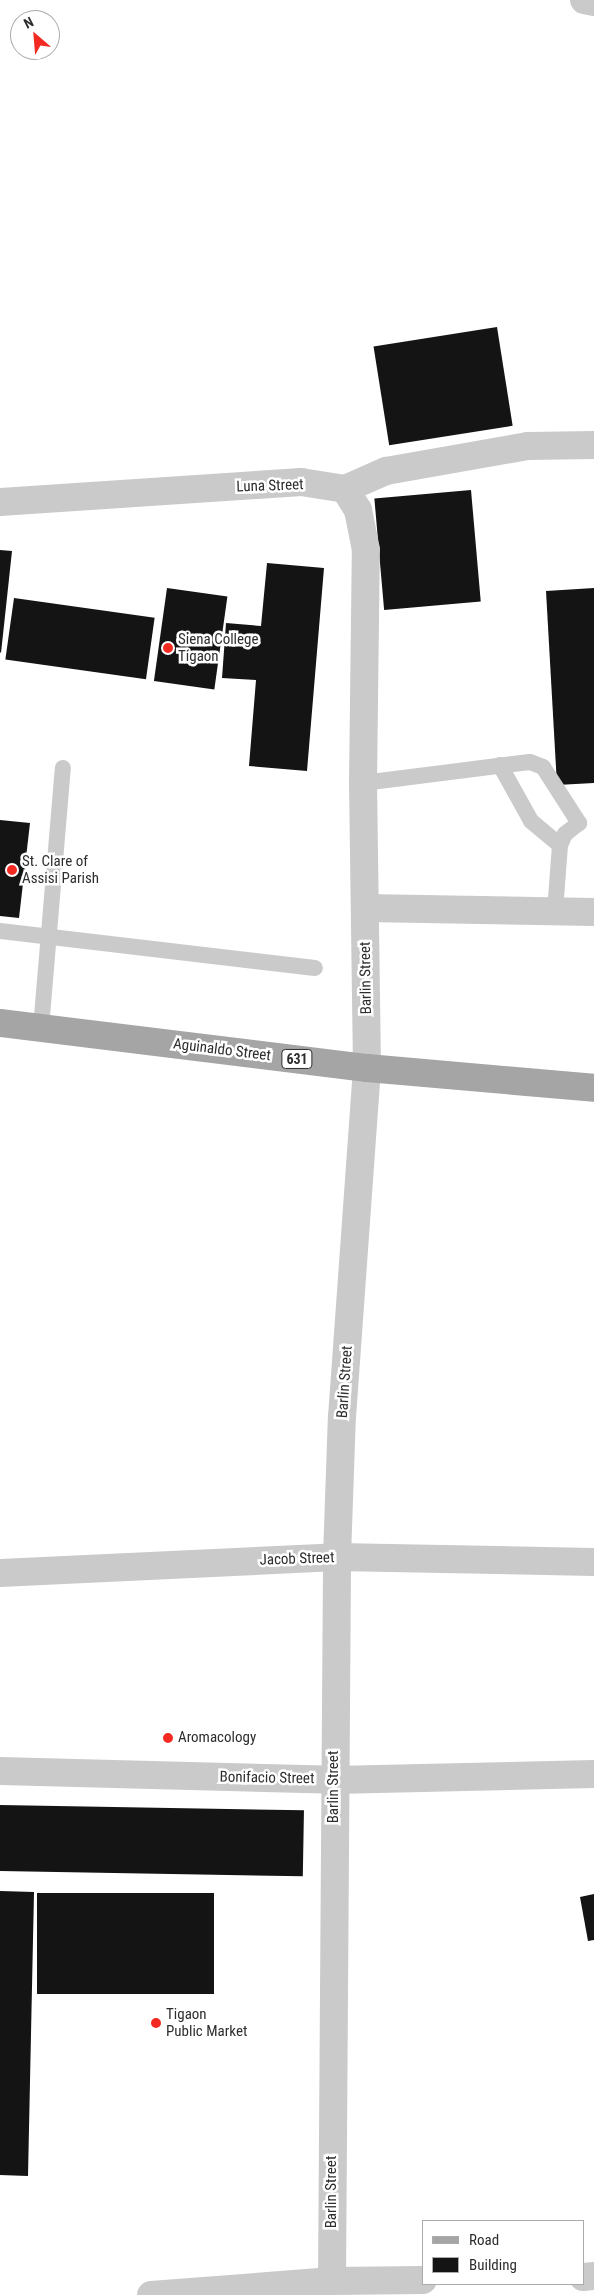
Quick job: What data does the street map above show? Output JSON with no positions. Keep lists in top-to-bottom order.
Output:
{
  "streets": {
    "main road": ["Aguinaldo Street", "631"],
    "street": [
      "Luna Street",
      "Barlin Street",
      "Jacob Street",
      "Bonifacio Street"
    ]
  },
  "crossings": [
    ["Luna Street", "Barlin Street"],
    ["Barlin Street", "Aguinaldo Street"],
    ["Barlin Street", "Jacob Street"],
    ["Barlin Street", "Bonifacio Street"]
  ],
  "places": [
    "Siena College Tigaon",
    "St. Clare of Assisi Parish",
    "Aromacology",
    "Tigaon Public Market"
  ],
  "legend": ["Road", "Building"],
  "north": "top left"
}
